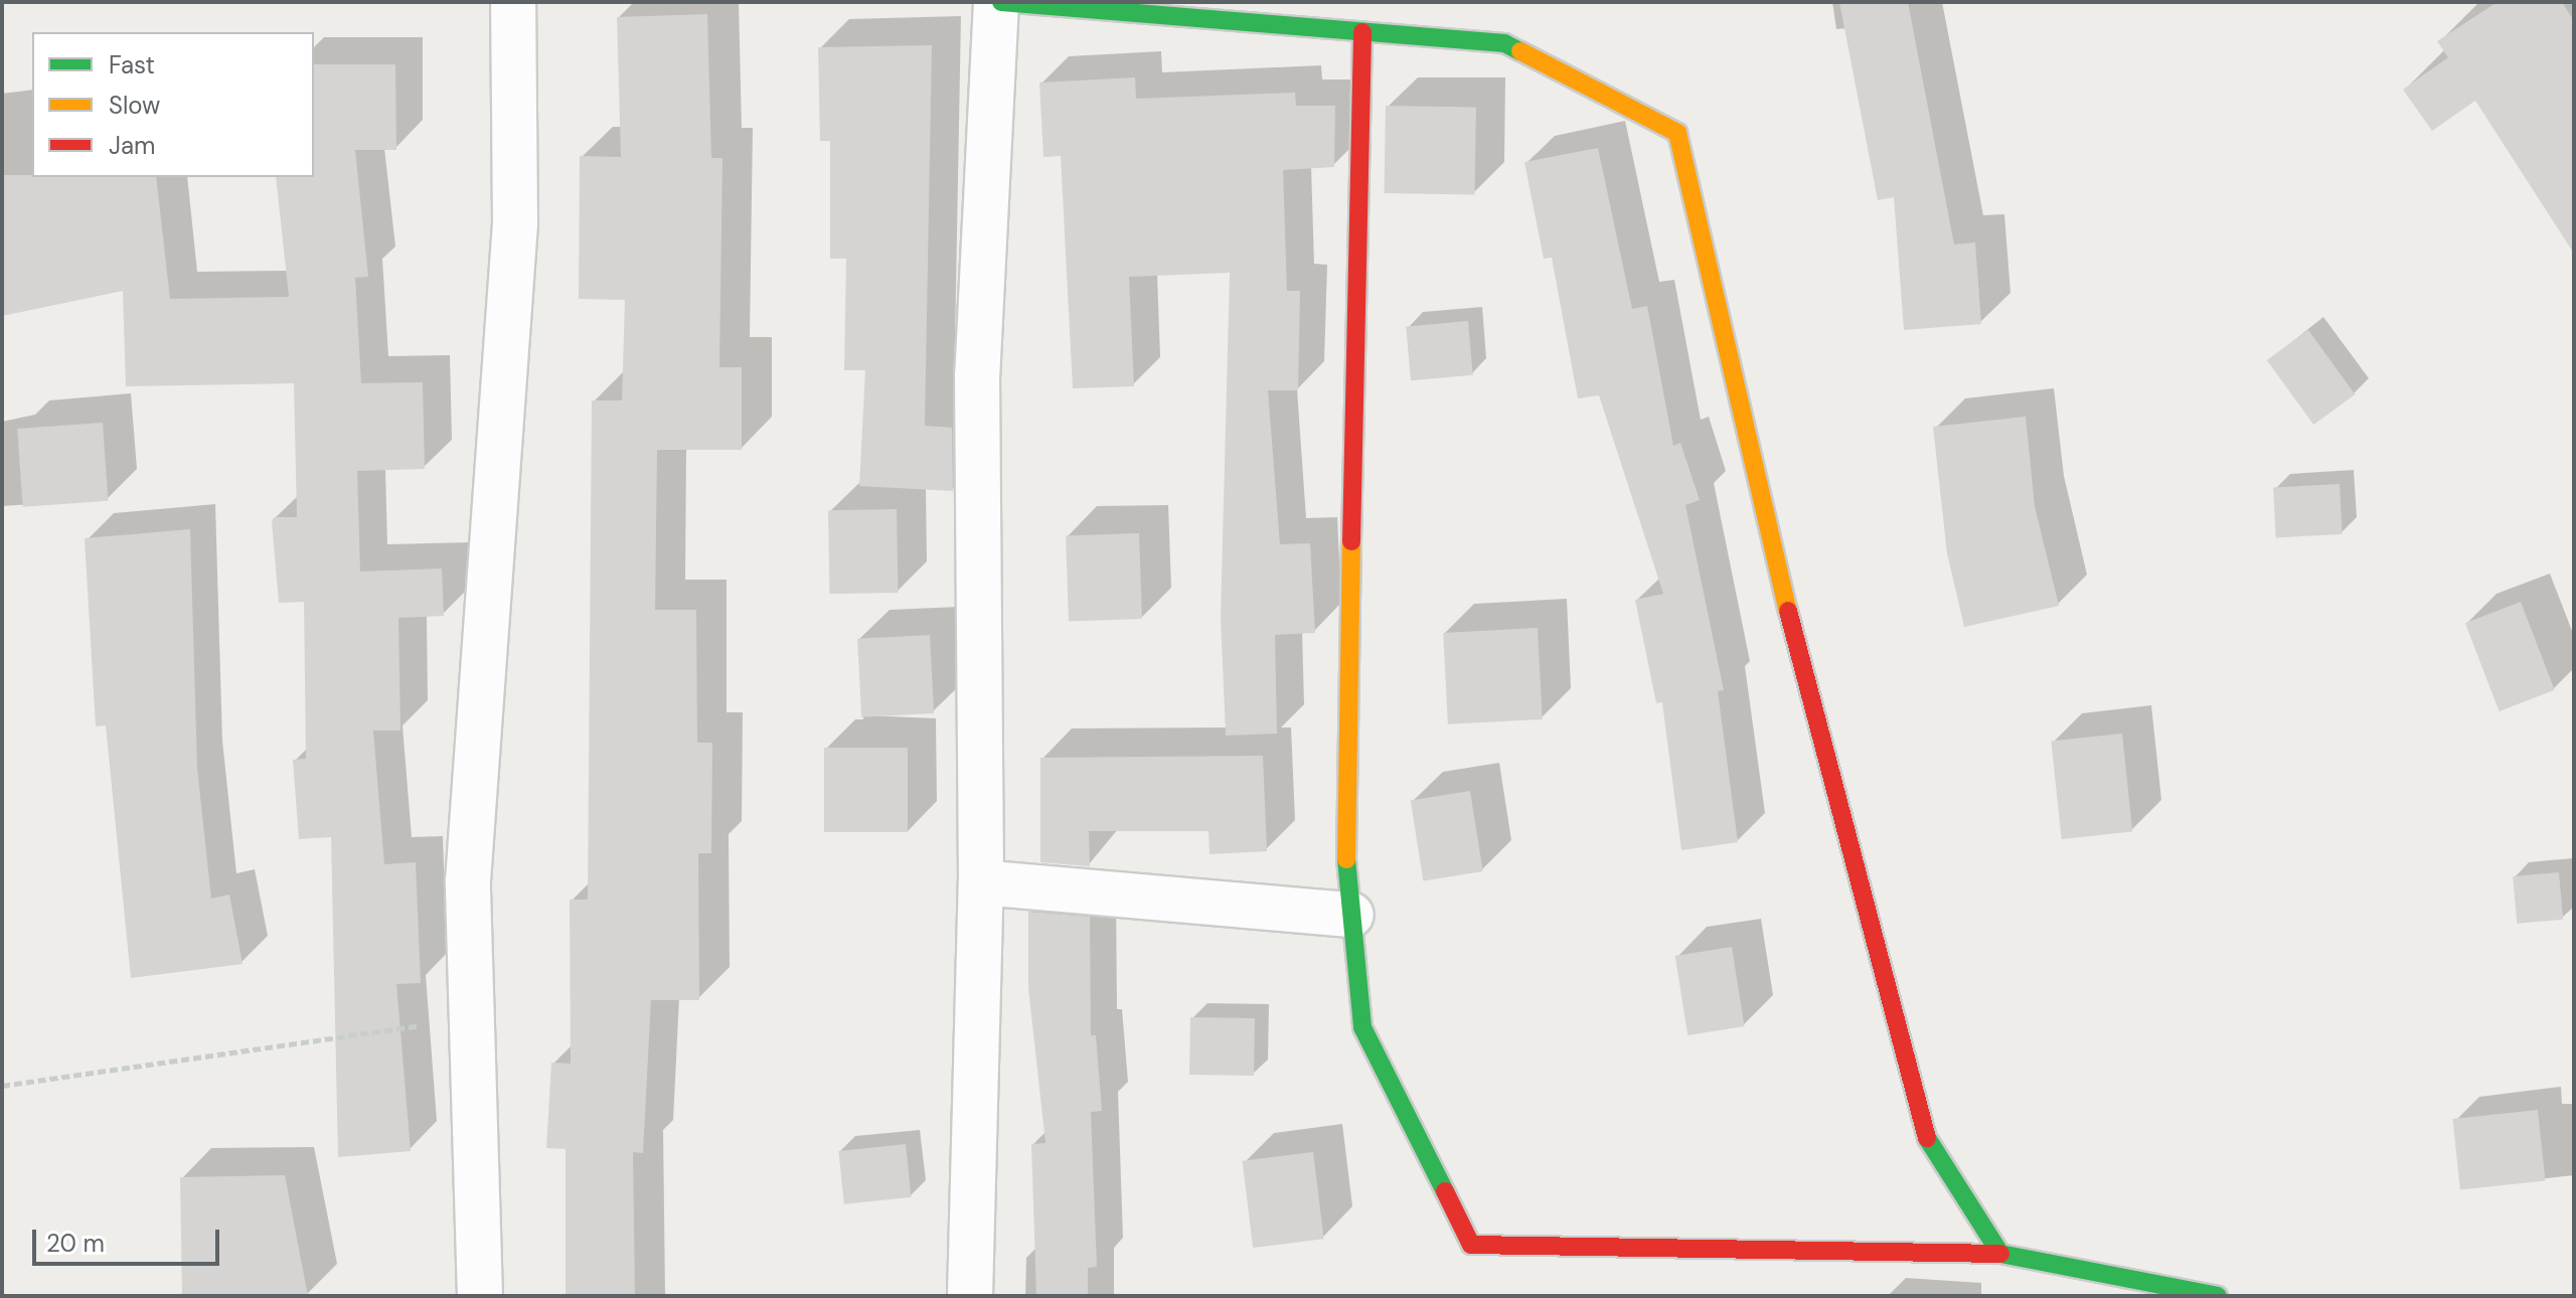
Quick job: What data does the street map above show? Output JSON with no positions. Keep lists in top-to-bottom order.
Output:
{
  "legend": ["Fast", "Slow", "Jam"],
  "scale_bar": "20 m"
}
